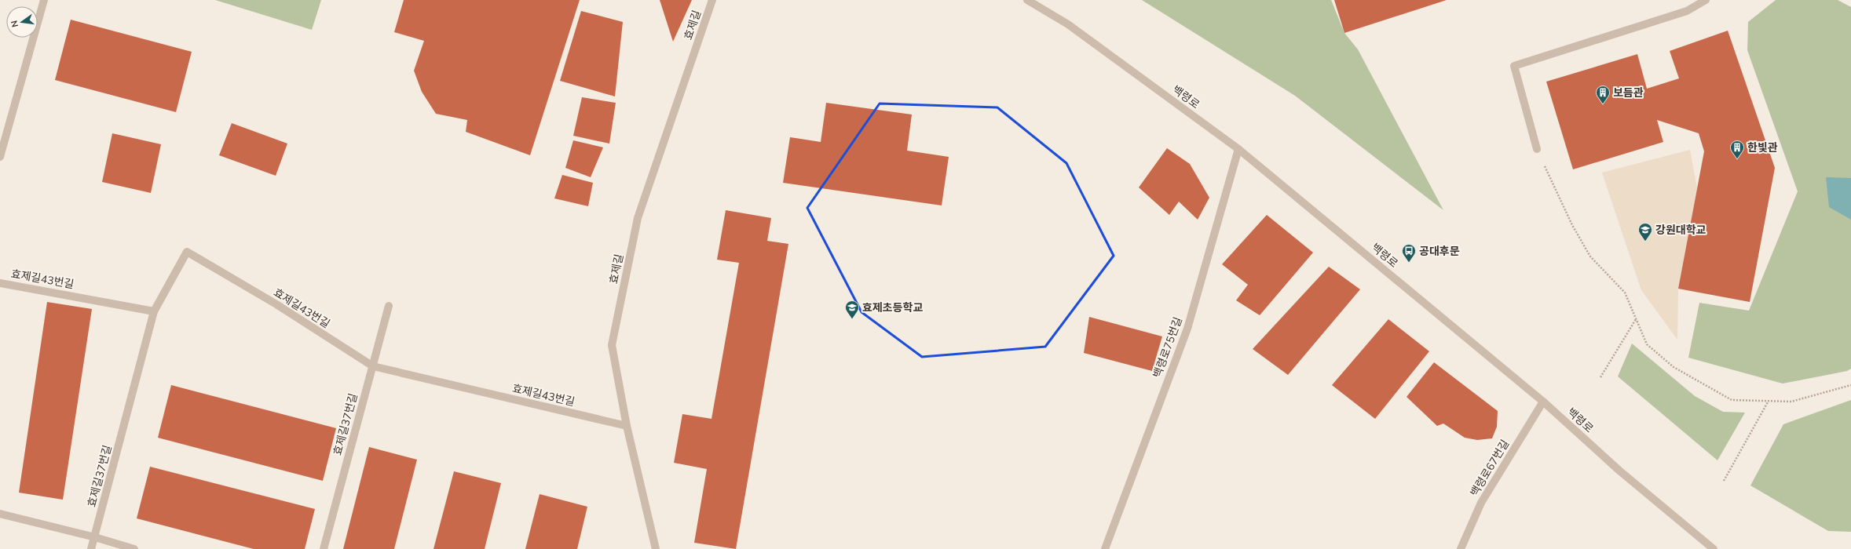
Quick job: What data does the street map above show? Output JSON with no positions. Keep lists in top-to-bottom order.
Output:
{
  "streets": {
    "street": [
      "효제길",
      "백령로",
      "효제길43번길",
      "백령로75번길",
      "효제길37번길",
      "백령로67번길"
    ]
  },
  "crossings": [
    ["효제길", "효제길43번길"],
    ["백령로", "백령로75번길"],
    ["백령로", "백령로67번길"],
    ["효제길43번길", "효제길37번길"]
  ],
  "places": {
    "building": ["보듬관", "한빛관"],
    "school or university": ["강원대학교", "효제초등학교"],
    "bus stop": ["공대후문"]
  },
  "north": "left"
}
